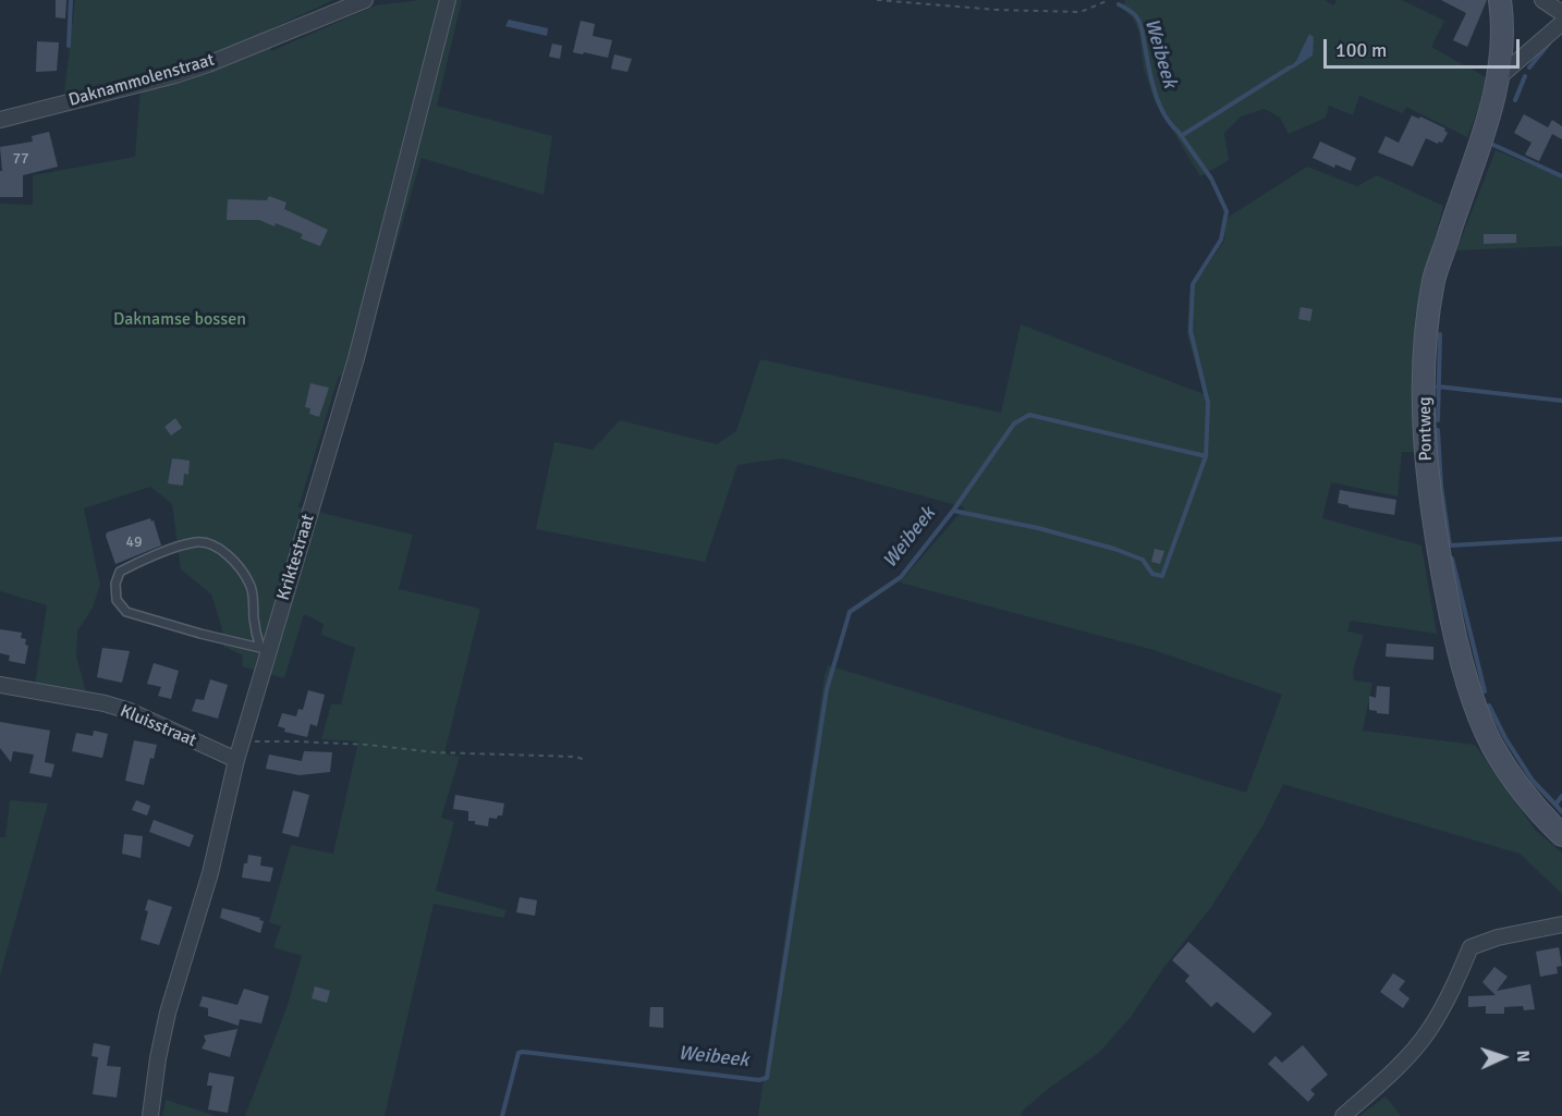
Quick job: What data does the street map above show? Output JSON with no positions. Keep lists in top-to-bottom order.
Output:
{
  "streets": {
    "street": [
      "Daknammolenstraat",
      "Pontweg",
      "Kriktestraat",
      "Kluisstraat"
    ]
  },
  "crossings": [
    ["Kriktestraat", "Kluisstraat"]
  ],
  "water": ["Weibeek"],
  "parks": ["Daknamse bossen"],
  "house_numbers": ["77", "49"],
  "scale_bar": "100 m",
  "north": "right"
}
